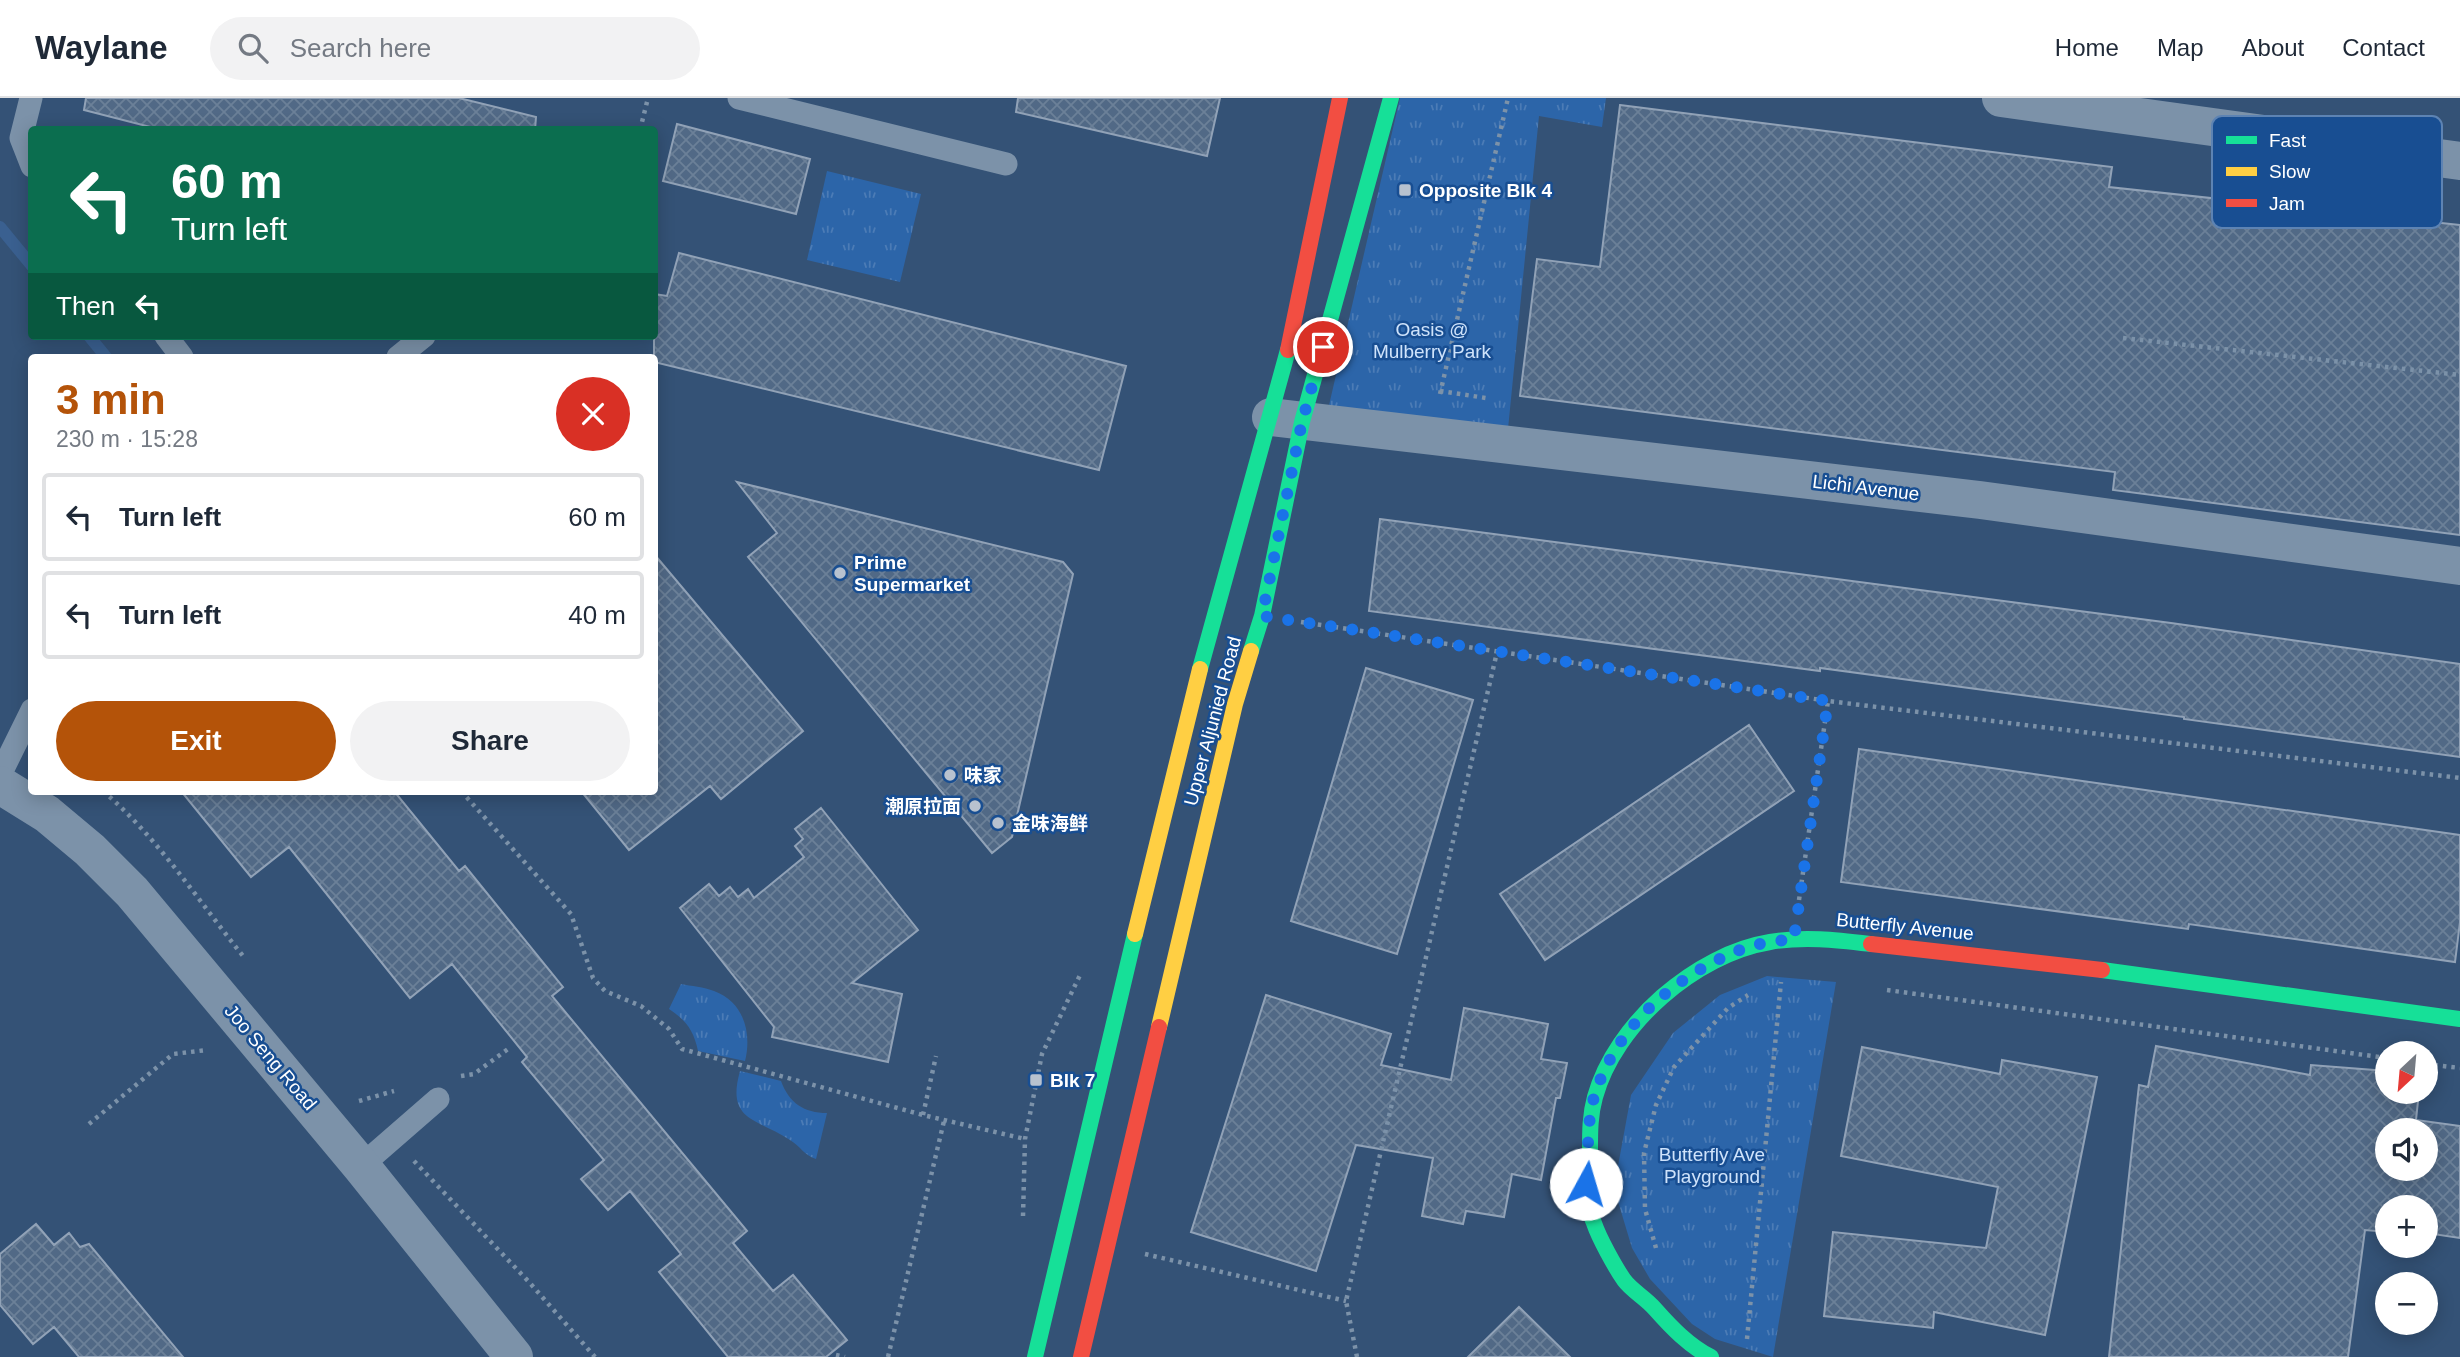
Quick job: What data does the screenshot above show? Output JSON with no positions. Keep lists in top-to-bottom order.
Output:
{
  "streets": {
    "main road": ["Upper Aljunied Road", "Butterfly Avenue"],
    "street": ["Lichi Avenue", "Joo Seng Road"]
  },
  "crossings": [
    ["Lichi Avenue", "Upper Aljunied Road"]
  ],
  "parks": ["Oasis @ Mulberry Park", "Butterfly Ave Playground"],
  "places": {
    "transit": ["Opposite Blk 4", "Blk 7"],
    "other": [
      "Prime Supermarket",
      "味家",
      "潮原拉面",
      "金味海鲜"
    ]
  },
  "legend": ["Fast", "Slow", "Jam"],
  "north": "bottom left",
  "page": {
    "header": "Waylane",
    "search": "Search here",
    "nav": [
      "Home",
      "Map",
      "About",
      "Contact"
    ],
    "turn": ["60 m", "Turn left"],
    "then": "Then",
    "heading": ["3 min", "230 m · 15:28"],
    "list": [
      {
        "name": "Turn left",
        "value": "60 m"
      },
      {
        "name": "Turn left",
        "value": "40 m"
      }
    ],
    "buttons": ["Exit", "Share"],
    "map_buttons": ["+", "−"]
  }
}
